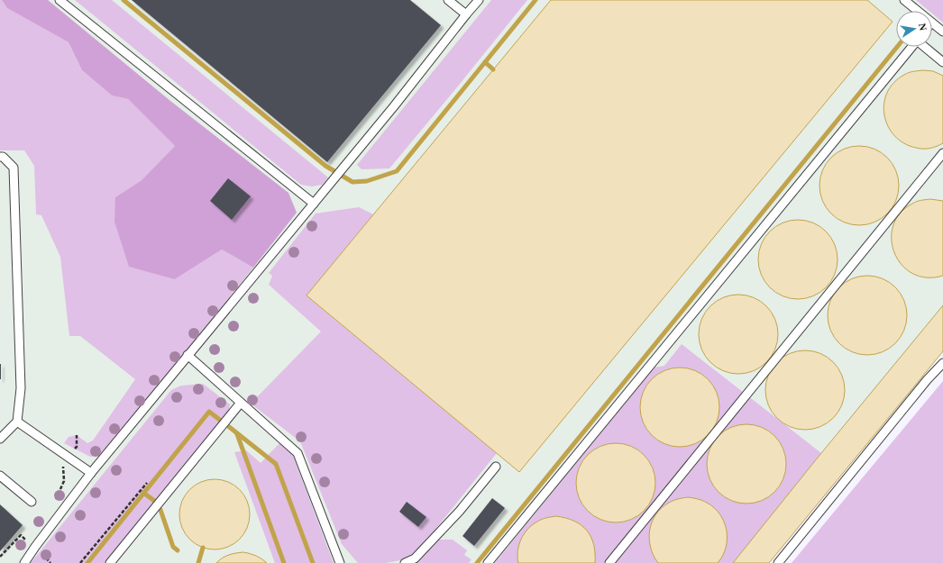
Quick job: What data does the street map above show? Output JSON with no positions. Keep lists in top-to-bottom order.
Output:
{
  "north": "right"
}
